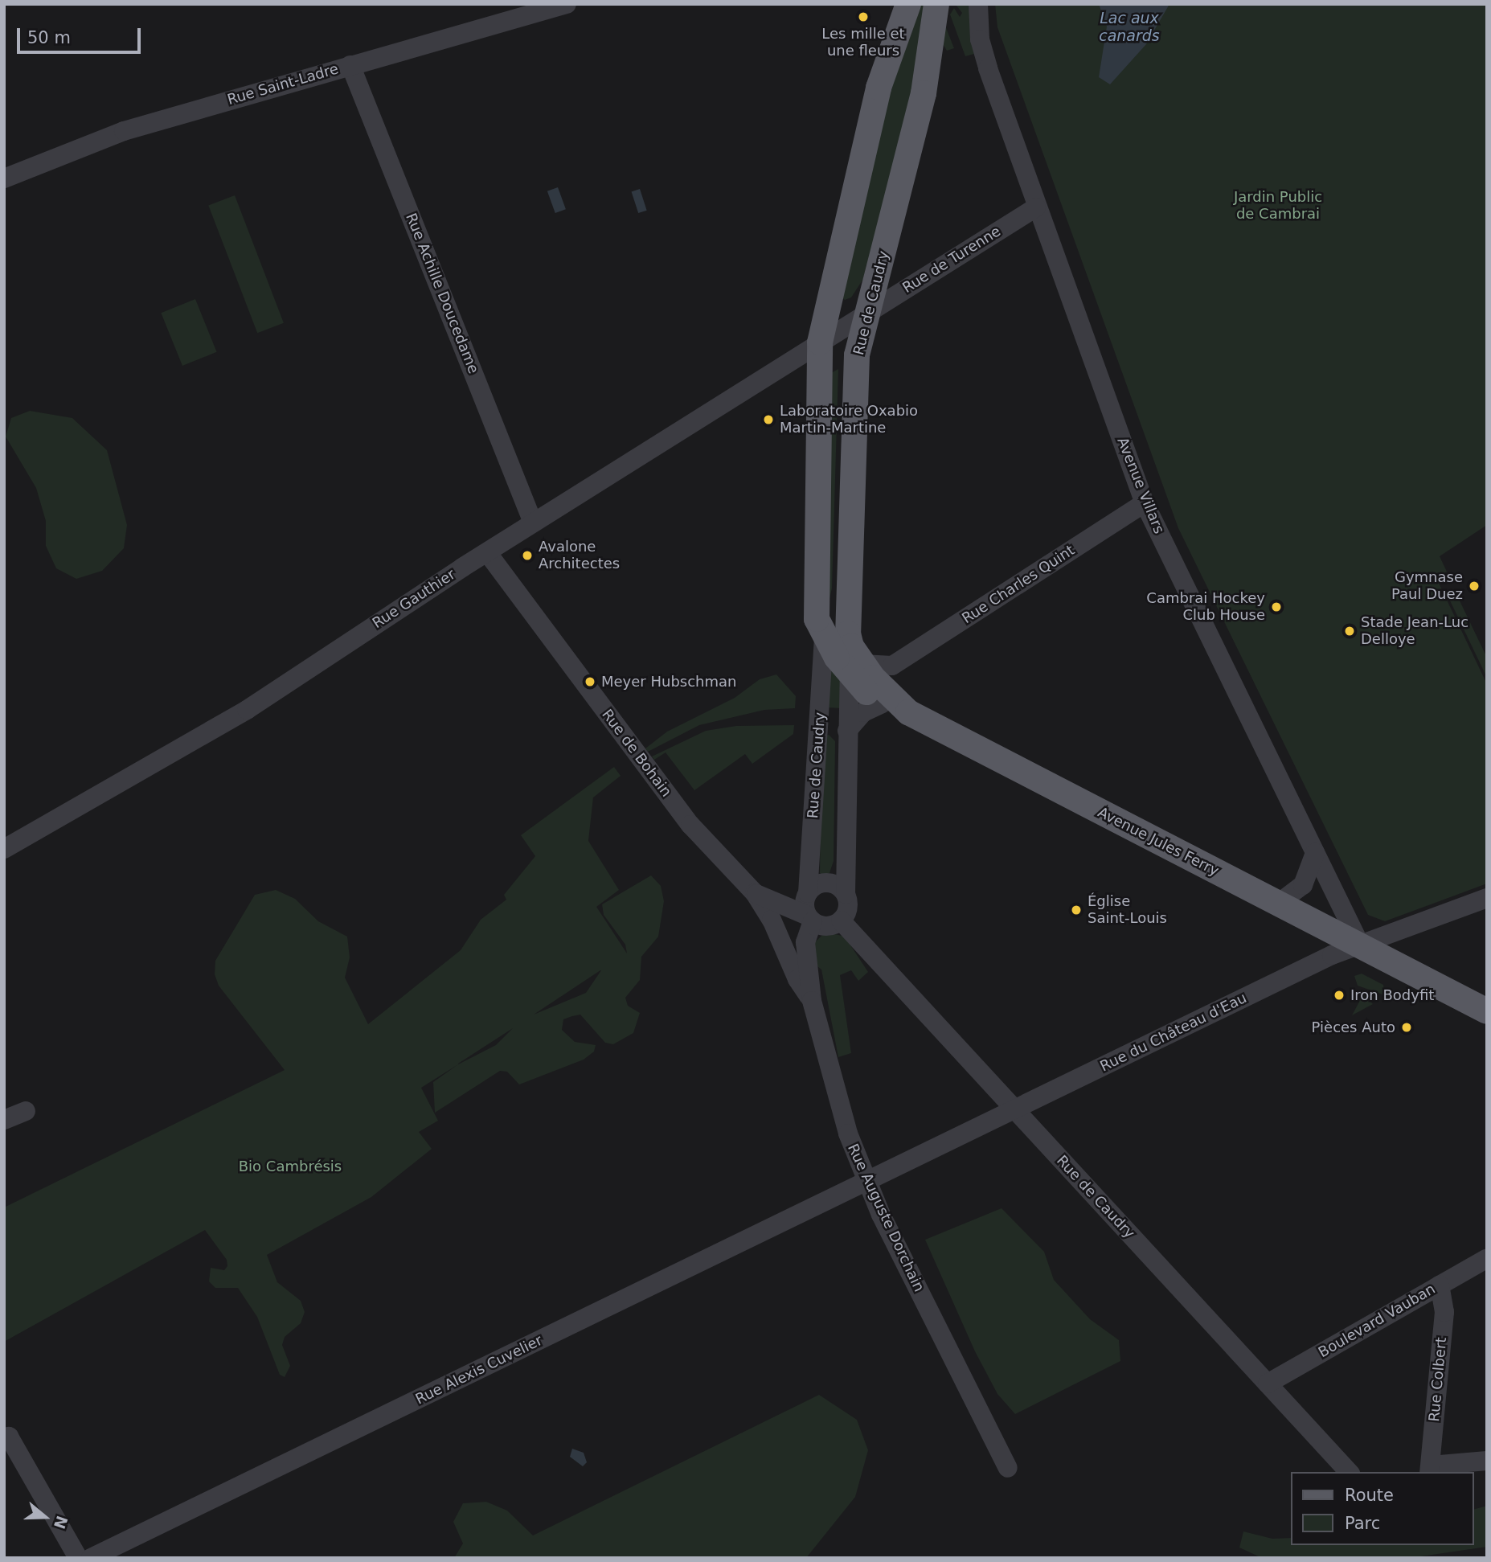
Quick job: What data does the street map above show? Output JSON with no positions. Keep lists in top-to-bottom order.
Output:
{
  "streets": {
    "main road": ["Rue de Caudry", "Avenue Jules Ferry"],
    "street": [
      "Rue Saint-Ladre",
      "Rue de Turenne",
      "Rue Achille Doucedame",
      "Avenue Villars",
      "Rue Charles Quint",
      "Rue Gauthier",
      "Rue de Bohain",
      "Rue du Château d'Eau",
      "Rue Auguste Dorchain",
      "Boulevard Vauban",
      "Rue Alexis Cuvelier",
      "Rue Colbert"
    ]
  },
  "crossings": [
    ["Rue Saint-Ladre", "Rue Achille Doucedame"],
    ["Rue de Turenne", "Rue de Caudry"],
    ["Rue de Turenne", "Avenue Villars"],
    ["Rue de Turenne", "Rue Gauthier"],
    ["Rue Achille Doucedame", "Rue Gauthier"],
    ["Rue de Caudry", "Rue Gauthier"],
    ["Rue de Caudry", "Rue de Bohain"],
    ["Rue de Caudry", "Avenue Jules Ferry"],
    ["Rue de Caudry", "Rue du Château d'Eau"],
    ["Rue de Caudry", "Rue Auguste Dorchain"],
    ["Rue de Caudry", "Boulevard Vauban"],
    ["Avenue Villars", "Rue Charles Quint"],
    ["Avenue Villars", "Avenue Jules Ferry"],
    ["Avenue Villars", "Rue du Château d'Eau"],
    ["Rue Gauthier", "Rue de Bohain"],
    ["Rue de Bohain", "Rue Auguste Dorchain"],
    ["Avenue Jules Ferry", "Rue du Château d'Eau"],
    ["Rue du Château d'Eau", "Rue Auguste Dorchain"],
    ["Rue du Château d'Eau", "Rue Alexis Cuvelier"],
    ["Rue Auguste Dorchain", "Rue Alexis Cuvelier"],
    ["Boulevard Vauban", "Rue Colbert"]
  ],
  "water": ["Lac aux canards"],
  "parks": ["Jardin Public de Cambrai", "Bio Cambrésis"],
  "places": [
    "Les mille et une fleurs",
    "Laboratoire Oxabio Martin-Martine",
    "Avalone Architectes",
    "Gymnase Paul Duez",
    "Cambrai Hockey Club House",
    "Stade Jean-Luc Delloye",
    "Meyer Hubschman",
    "Église Saint-Louis",
    "Iron Bodyfit",
    "Pièces Auto"
  ],
  "legend": ["Route", "Parc"],
  "scale_bar": "50 m",
  "north": "right"
}
